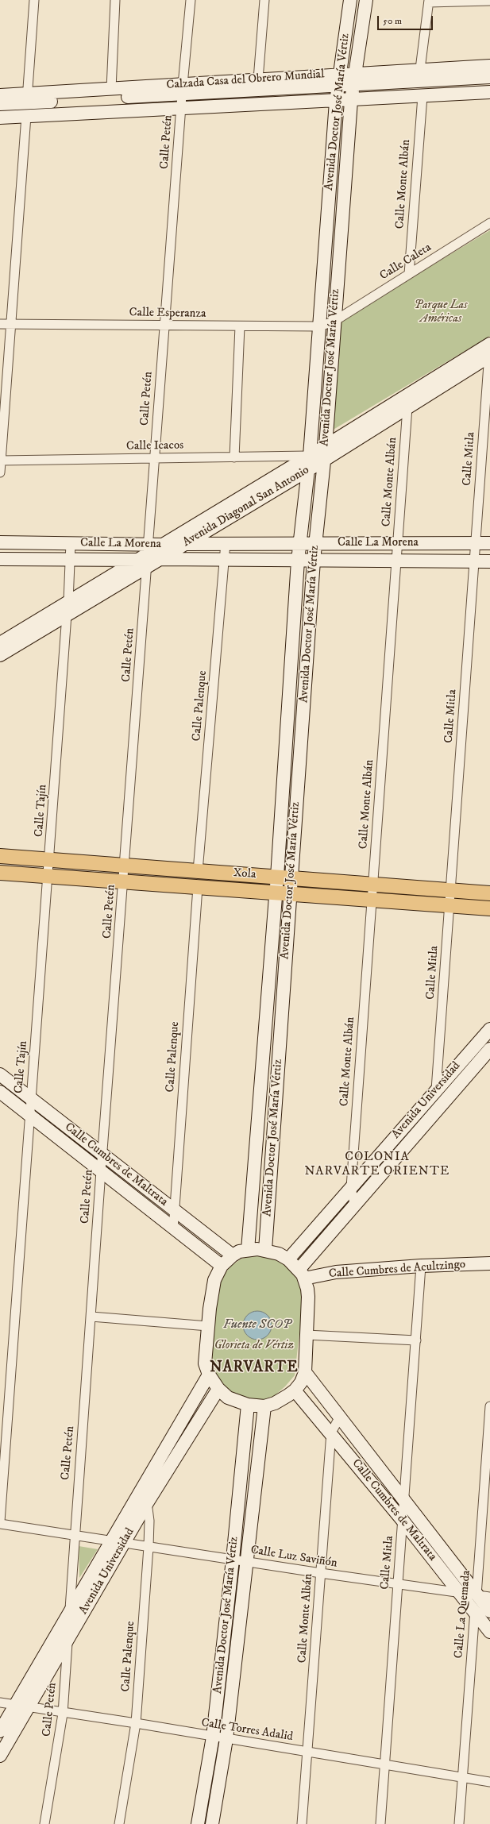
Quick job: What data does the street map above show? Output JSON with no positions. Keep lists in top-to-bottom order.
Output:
{
  "streets": {
    "main road": [
      "Calzada Casa del Obrero Mundial",
      "Avenida Doctor José María Vértiz",
      "Avenida Diagonal San Antonio",
      "Calle La Morena",
      "Xola",
      "Avenida Universidad",
      "Calle Cumbres de Maltrata",
      "Calle Cumbres de Acultzingo"
    ],
    "street": [
      "Calle Petén",
      "Calle Monte Albán",
      "Calle Caleta",
      "Calle Esperanza",
      "Calle Icacos",
      "Calle Mitla",
      "Calle Palenque",
      "Calle Tajín",
      "Calle Luz Saviñón",
      "Calle La Quemada",
      "Calle Torres Adalid"
    ]
  },
  "crossings": [
    ["Calzada Casa del Obrero Mundial", "Avenida Doctor José María Vértiz"],
    ["Calzada Casa del Obrero Mundial", "Calle Petén"],
    ["Calzada Casa del Obrero Mundial", "Calle Monte Albán"],
    ["Avenida Doctor José María Vértiz", "Calle Caleta"],
    ["Avenida Doctor José María Vértiz", "Calle Esperanza"],
    ["Avenida Doctor José María Vértiz", "Calle Icacos"],
    ["Avenida Doctor José María Vértiz", "Avenida Diagonal San Antonio"],
    ["Avenida Doctor José María Vértiz", "Calle La Morena"],
    ["Avenida Doctor José María Vértiz", "Xola"],
    ["Avenida Doctor José María Vértiz", "Calle Luz Saviñón"],
    ["Avenida Doctor José María Vértiz", "Calle Torres Adalid"],
    ["Calle Petén", "Calle Esperanza"],
    ["Calle Petén", "Calle Icacos"],
    ["Calle Petén", "Avenida Diagonal San Antonio"],
    ["Calle Petén", "Calle La Morena"],
    ["Calle Petén", "Xola"],
    ["Calle Petén", "Avenida Universidad"],
    ["Calle Petén", "Calle Cumbres de Maltrata"],
    ["Calle Petén", "Calle Luz Saviñón"],
    ["Calle Petén", "Calle Torres Adalid"],
    ["Calle Monte Albán", "Calle Caleta"],
    ["Calle Monte Albán", "Avenida Diagonal San Antonio"],
    ["Calle Monte Albán", "Calle La Morena"],
    ["Calle Monte Albán", "Xola"],
    ["Calle Monte Albán", "Avenida Universidad"],
    ["Calle Monte Albán", "Calle Cumbres de Maltrata"],
    ["Calle Monte Albán", "Calle Luz Saviñón"],
    ["Calle Monte Albán", "Calle Torres Adalid"],
    ["Calle Caleta", "Calle Esperanza"],
    ["Calle Icacos", "Avenida Diagonal San Antonio"],
    ["Calle Mitla", "Avenida Diagonal San Antonio"],
    ["Calle Mitla", "Calle La Morena"],
    ["Calle Mitla", "Xola"],
    ["Calle Mitla", "Avenida Universidad"],
    ["Calle Mitla", "Calle Cumbres de Maltrata"],
    ["Calle Mitla", "Calle Cumbres de Acultzingo"],
    ["Calle Mitla", "Calle Luz Saviñón"],
    ["Calle Mitla", "Calle Torres Adalid"],
    ["Avenida Diagonal San Antonio", "Calle La Morena"],
    ["Avenida Diagonal San Antonio", "Calle Tajín"],
    ["Calle La Morena", "Calle Palenque"],
    ["Calle La Morena", "Calle Tajín"],
    ["Calle Palenque", "Xola"],
    ["Calle Palenque", "Avenida Universidad"],
    ["Calle Palenque", "Calle Cumbres de Maltrata"],
    ["Calle Palenque", "Calle Luz Saviñón"],
    ["Calle Palenque", "Calle Torres Adalid"],
    ["Calle Tajín", "Xola"],
    ["Calle Tajín", "Calle Cumbres de Maltrata"],
    ["Calle Tajín", "Calle Luz Saviñón"],
    ["Avenida Universidad", "Calle Cumbres de Acultzingo"],
    ["Avenida Universidad", "Calle Luz Saviñón"],
    ["Avenida Universidad", "Calle Torres Adalid"],
    ["Calle Cumbres de Maltrata", "Calle Luz Saviñón"],
    ["Calle Cumbres de Maltrata", "Calle La Quemada"],
    ["Calle Luz Saviñón", "Calle La Quemada"],
    ["Calle La Quemada", "Calle Torres Adalid"]
  ],
  "districts": ["COLONIA NARVARTE ORIENTE", "NARVARTE"],
  "water": ["Fuente SCOP"],
  "parks": ["Parque Las Américas", "Glorieta de Vértiz"],
  "scale_bar": "50 m"
}
